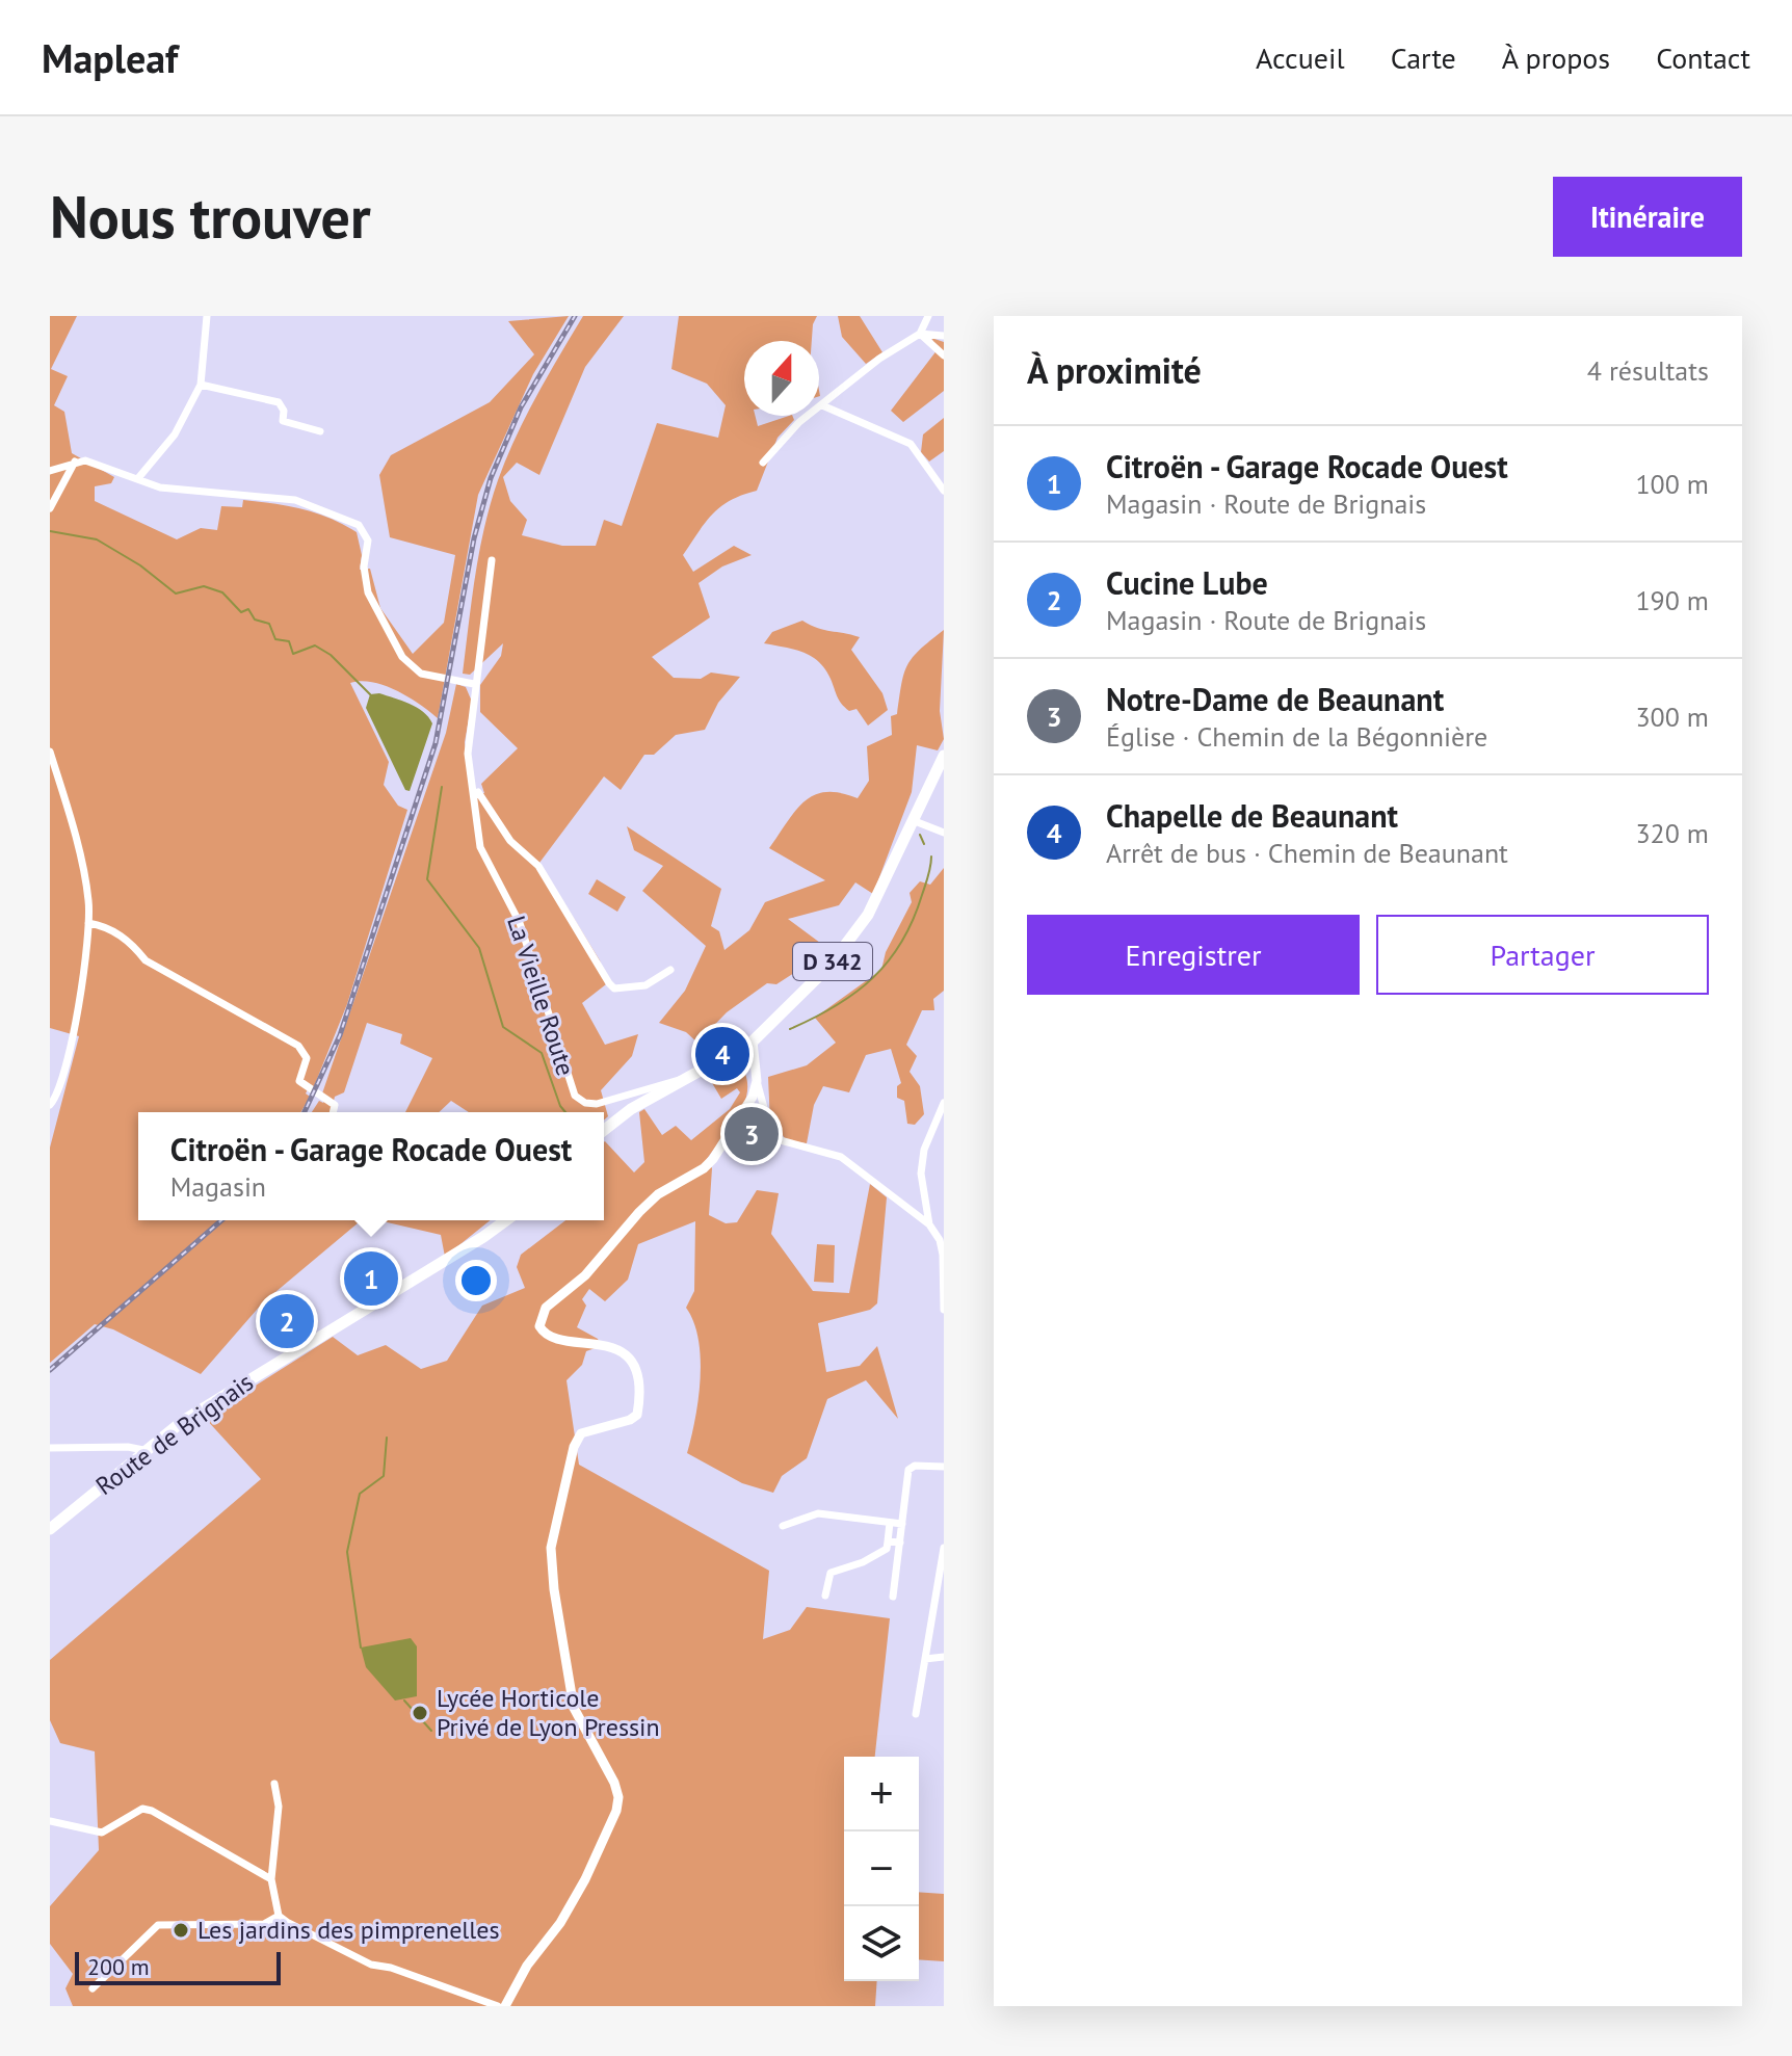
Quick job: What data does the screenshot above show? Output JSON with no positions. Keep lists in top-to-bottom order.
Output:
{
  "streets": {
    "main road": ["D 342", "Route de Brignais"],
    "street": ["La Vieille Route"]
  },
  "crossings": [
    ["D 342", "La Vieille Route"]
  ],
  "places": ["Lycée Horticole Privé de Lyon Pressin", "Les jardins des pimprenelles"],
  "scale_bar": "200 m",
  "north": "top",
  "page": {
    "header": "Mapleaf",
    "nav": [
      "Accueil",
      "Carte",
      "À propos",
      "Contact"
    ],
    "buttons": [
      "Itinéraire",
      ["Enregistrer", "Partager"]
    ],
    "title": "Nous trouver",
    "heading": ["À proximité", "4 résultats"],
    "list": [
      {
        "mark": "1",
        "name": "Citroën - Garage Rocade Ouest",
        "note": "Magasin · Route de Brignais",
        "value": "100 m"
      },
      {
        "mark": "2",
        "name": "Cucine Lube",
        "note": "Magasin · Route de Brignais",
        "value": "190 m"
      },
      {
        "mark": "3",
        "name": "Notre-Dame de Beaunant",
        "note": "Église · Chemin de la Bégonnière",
        "value": "300 m"
      },
      {
        "mark": "4",
        "name": "Chapelle de Beaunant",
        "note": "Arrêt de bus · Chemin de Beaunant",
        "value": "320 m"
      }
    ],
    "pins": [
      "4",
      "3",
      "1",
      "2"
    ],
    "popup": ["Citroën - Garage Rocade Ouest", "Magasin"],
    "map_buttons": ["+", "−"],
    "scale": "200 m"
  }
}
